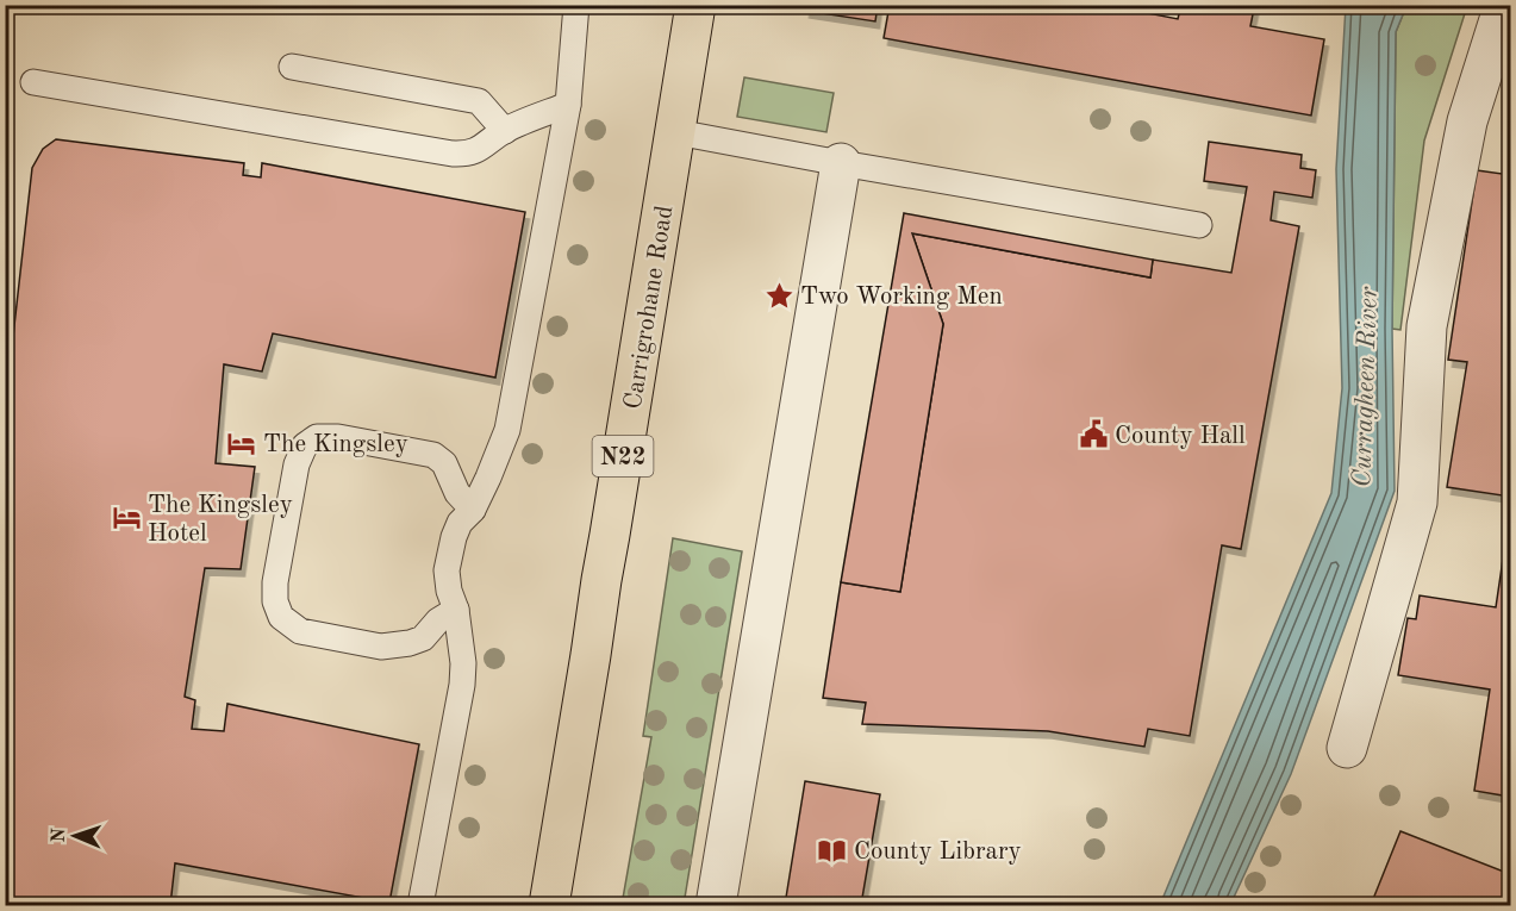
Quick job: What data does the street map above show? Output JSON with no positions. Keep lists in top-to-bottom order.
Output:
{
  "streets": {
    "highway": ["Carrigrohane Road", "N22"]
  },
  "water": ["Curragheen River"],
  "places": {
    "place": ["Two Working Men"],
    "public building": ["County Hall"],
    "hotel": ["The Kingsley", "The Kingsley Hotel"],
    "library": ["County Library"]
  },
  "north": "left"
}
